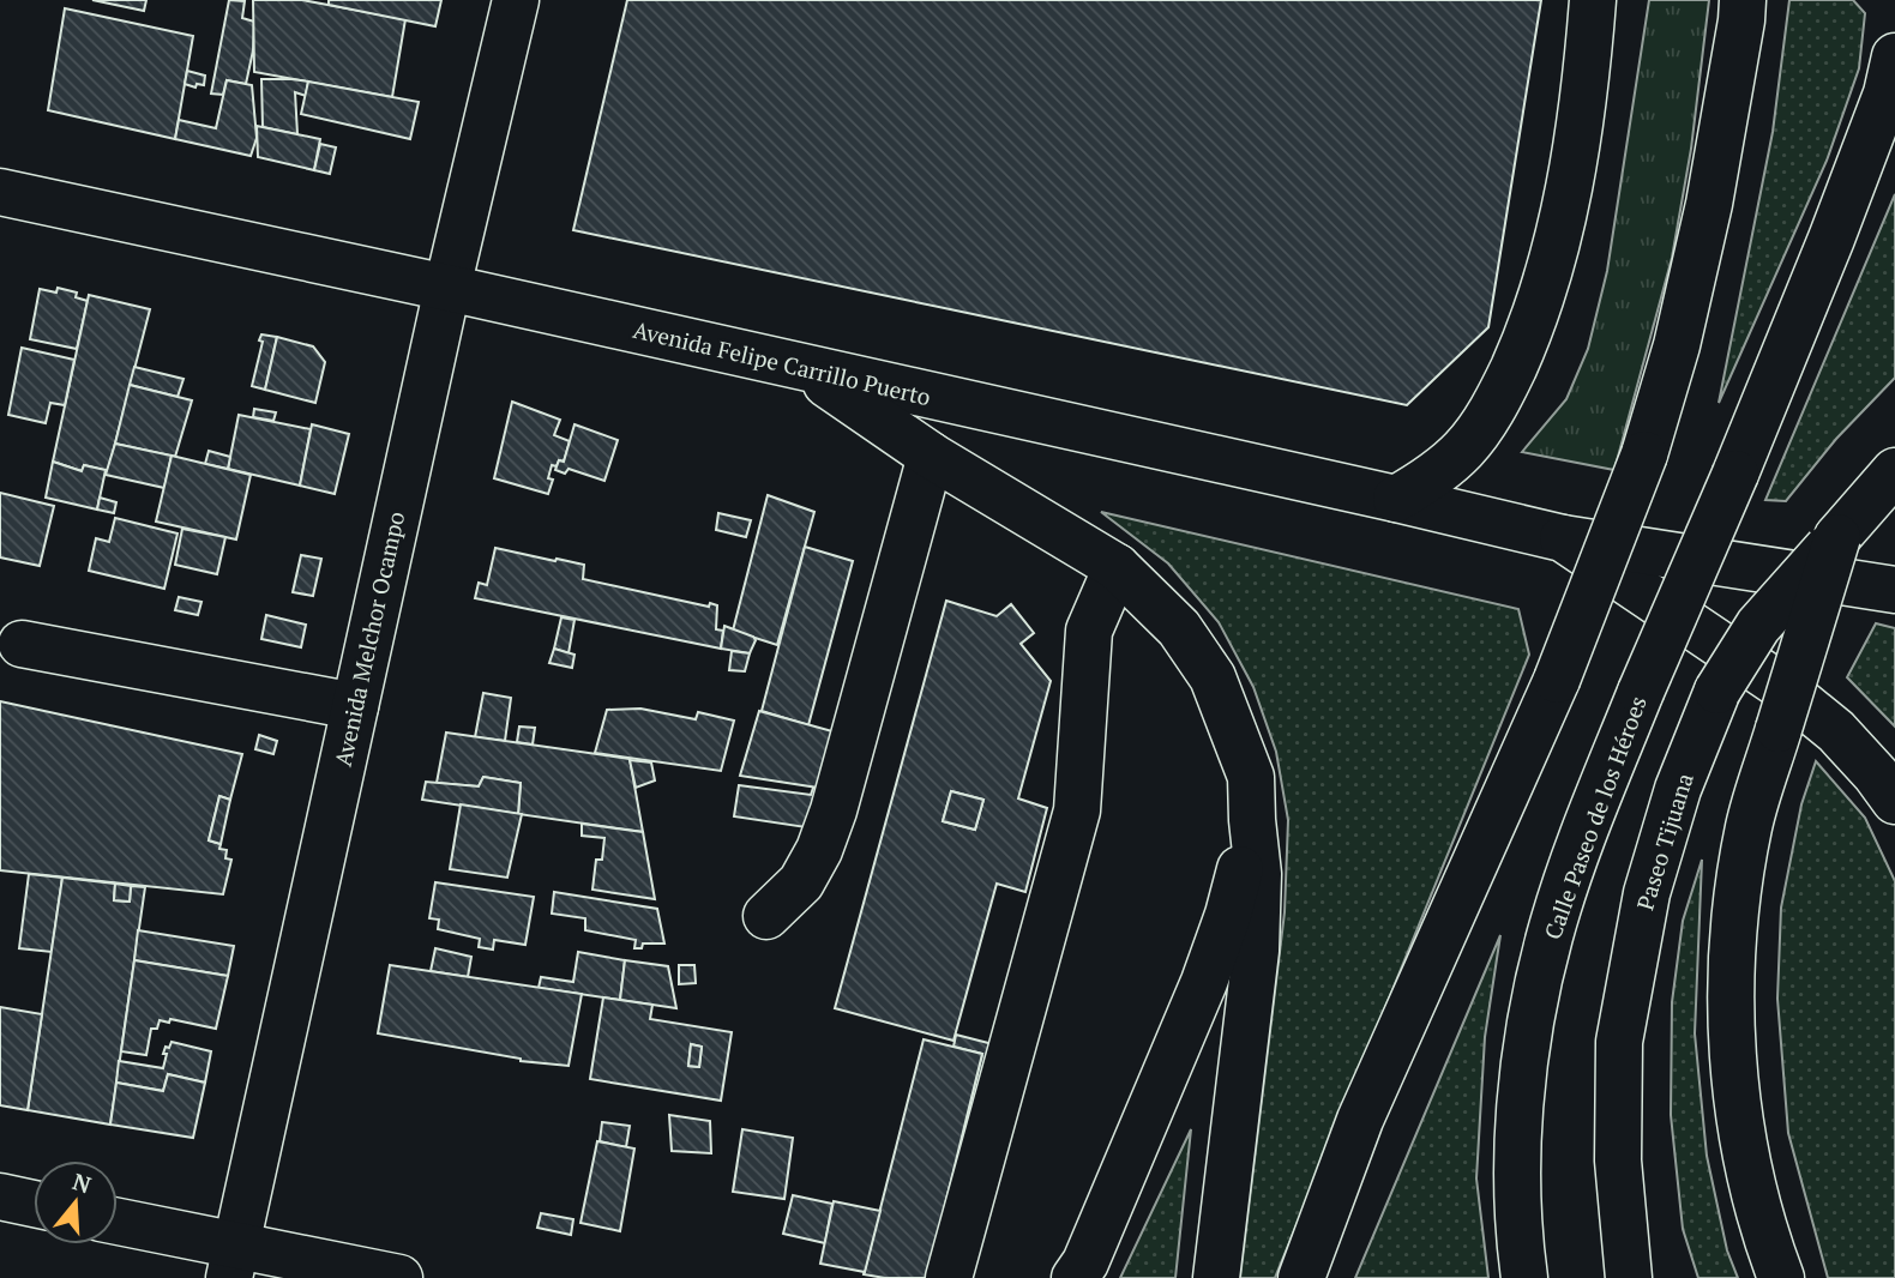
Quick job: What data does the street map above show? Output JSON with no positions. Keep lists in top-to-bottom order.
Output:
{
  "streets": {
    "main road": [
      "Avenida Felipe Carrillo Puerto",
      "Avenida Melchor Ocampo",
      "Calle Paseo de los Héroes",
      "Paseo Tijuana"
    ]
  },
  "crossings": [
    ["Avenida Felipe Carrillo Puerto", "Avenida Melchor Ocampo"]
  ],
  "north": "top"
}
